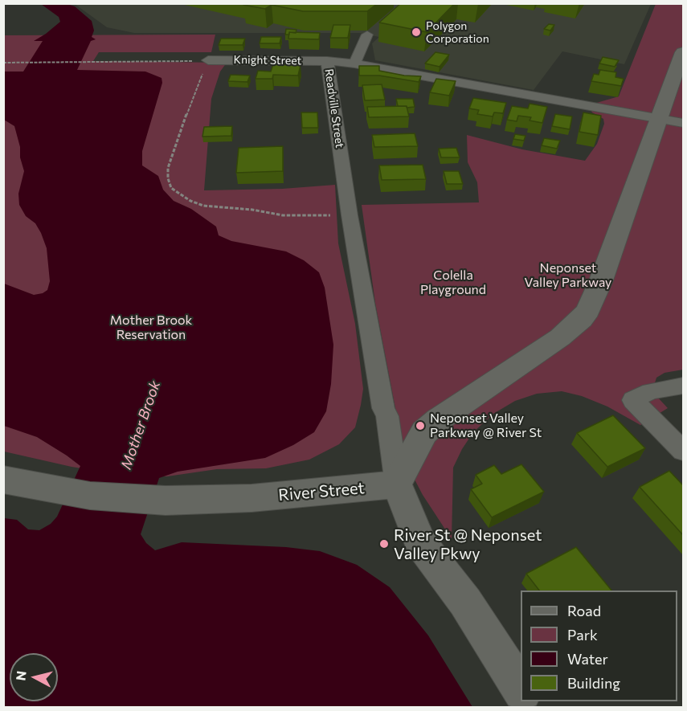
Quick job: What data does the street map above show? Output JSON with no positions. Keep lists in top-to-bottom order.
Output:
{
  "streets": {
    "main road": ["River Street"],
    "street": ["Knight Street", "Readville Street"]
  },
  "crossings": [
    ["Knight Street", "Readville Street"],
    ["Readville Street", "River Street"]
  ],
  "water": ["Mother Brook"],
  "parks": ["Neponset Valley Parkway", "Colella Playground", "Mother Brook Reservation"],
  "places": ["Polygon Corporation", "Neponset Valley Parkway @ River St", "River St @ Neponset Valley Pkwy"],
  "legend": [
    "Road",
    "Park",
    "Water",
    "Building"
  ],
  "north": "left"
}
